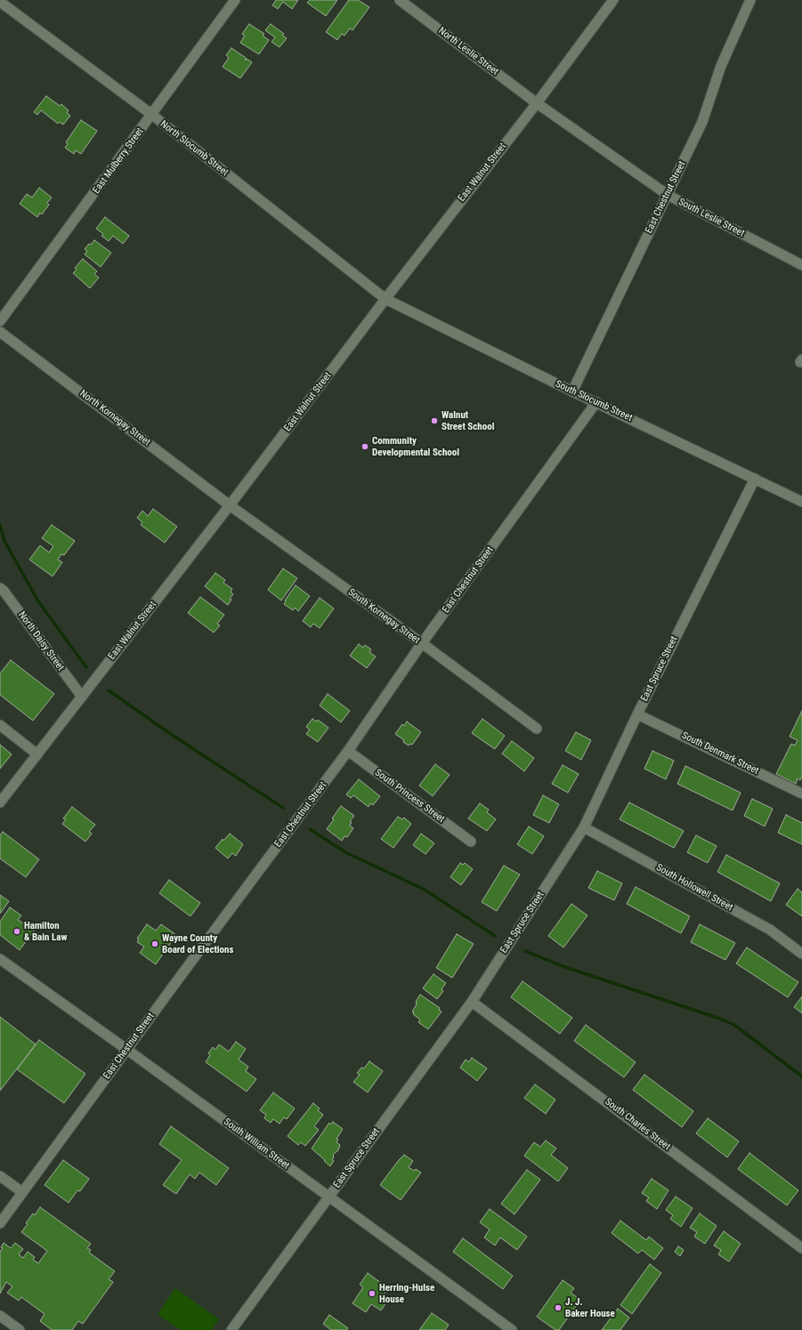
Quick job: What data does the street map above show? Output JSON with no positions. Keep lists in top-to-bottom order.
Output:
{
  "streets": {
    "street": [
      "North Leslie Street",
      "North Slocumb Street",
      "East Mulberry Street",
      "East Walnut Street",
      "East Chestnut Street",
      "South Leslie Street",
      "South Slocumb Street",
      "North Kornegay Street",
      "South Kornegay Street",
      "North Daisy Street",
      "East Spruce Street",
      "South Denmark Street",
      "South Princess Street",
      "South Hollowell Street",
      "South Charles Street",
      "South William Street"
    ]
  },
  "crossings": [
    ["North Leslie Street", "East Walnut Street"],
    ["North Leslie Street", "South Leslie Street"],
    ["North Slocumb Street", "East Mulberry Street"],
    ["North Slocumb Street", "East Walnut Street"],
    ["North Slocumb Street", "South Slocumb Street"],
    ["East Walnut Street", "South Leslie Street"],
    ["East Walnut Street", "South Slocumb Street"],
    ["East Walnut Street", "North Kornegay Street"],
    ["East Walnut Street", "South Kornegay Street"],
    ["East Walnut Street", "North Daisy Street"],
    ["East Chestnut Street", "South Leslie Street"],
    ["East Chestnut Street", "South Slocumb Street"],
    ["East Chestnut Street", "South Kornegay Street"],
    ["East Chestnut Street", "South Princess Street"],
    ["East Chestnut Street", "South William Street"],
    ["South Slocumb Street", "East Spruce Street"],
    ["North Kornegay Street", "South Kornegay Street"],
    ["East Spruce Street", "South Denmark Street"],
    ["East Spruce Street", "South Hollowell Street"],
    ["East Spruce Street", "South Charles Street"],
    ["East Spruce Street", "South William Street"]
  ],
  "places": [
    "Walnut Street School",
    "Community Developmental School",
    "Hamilton & Bain Law",
    "Wayne County Board of Elections",
    "Herring-Hulse House",
    "J. J. Baker House"
  ]
}
